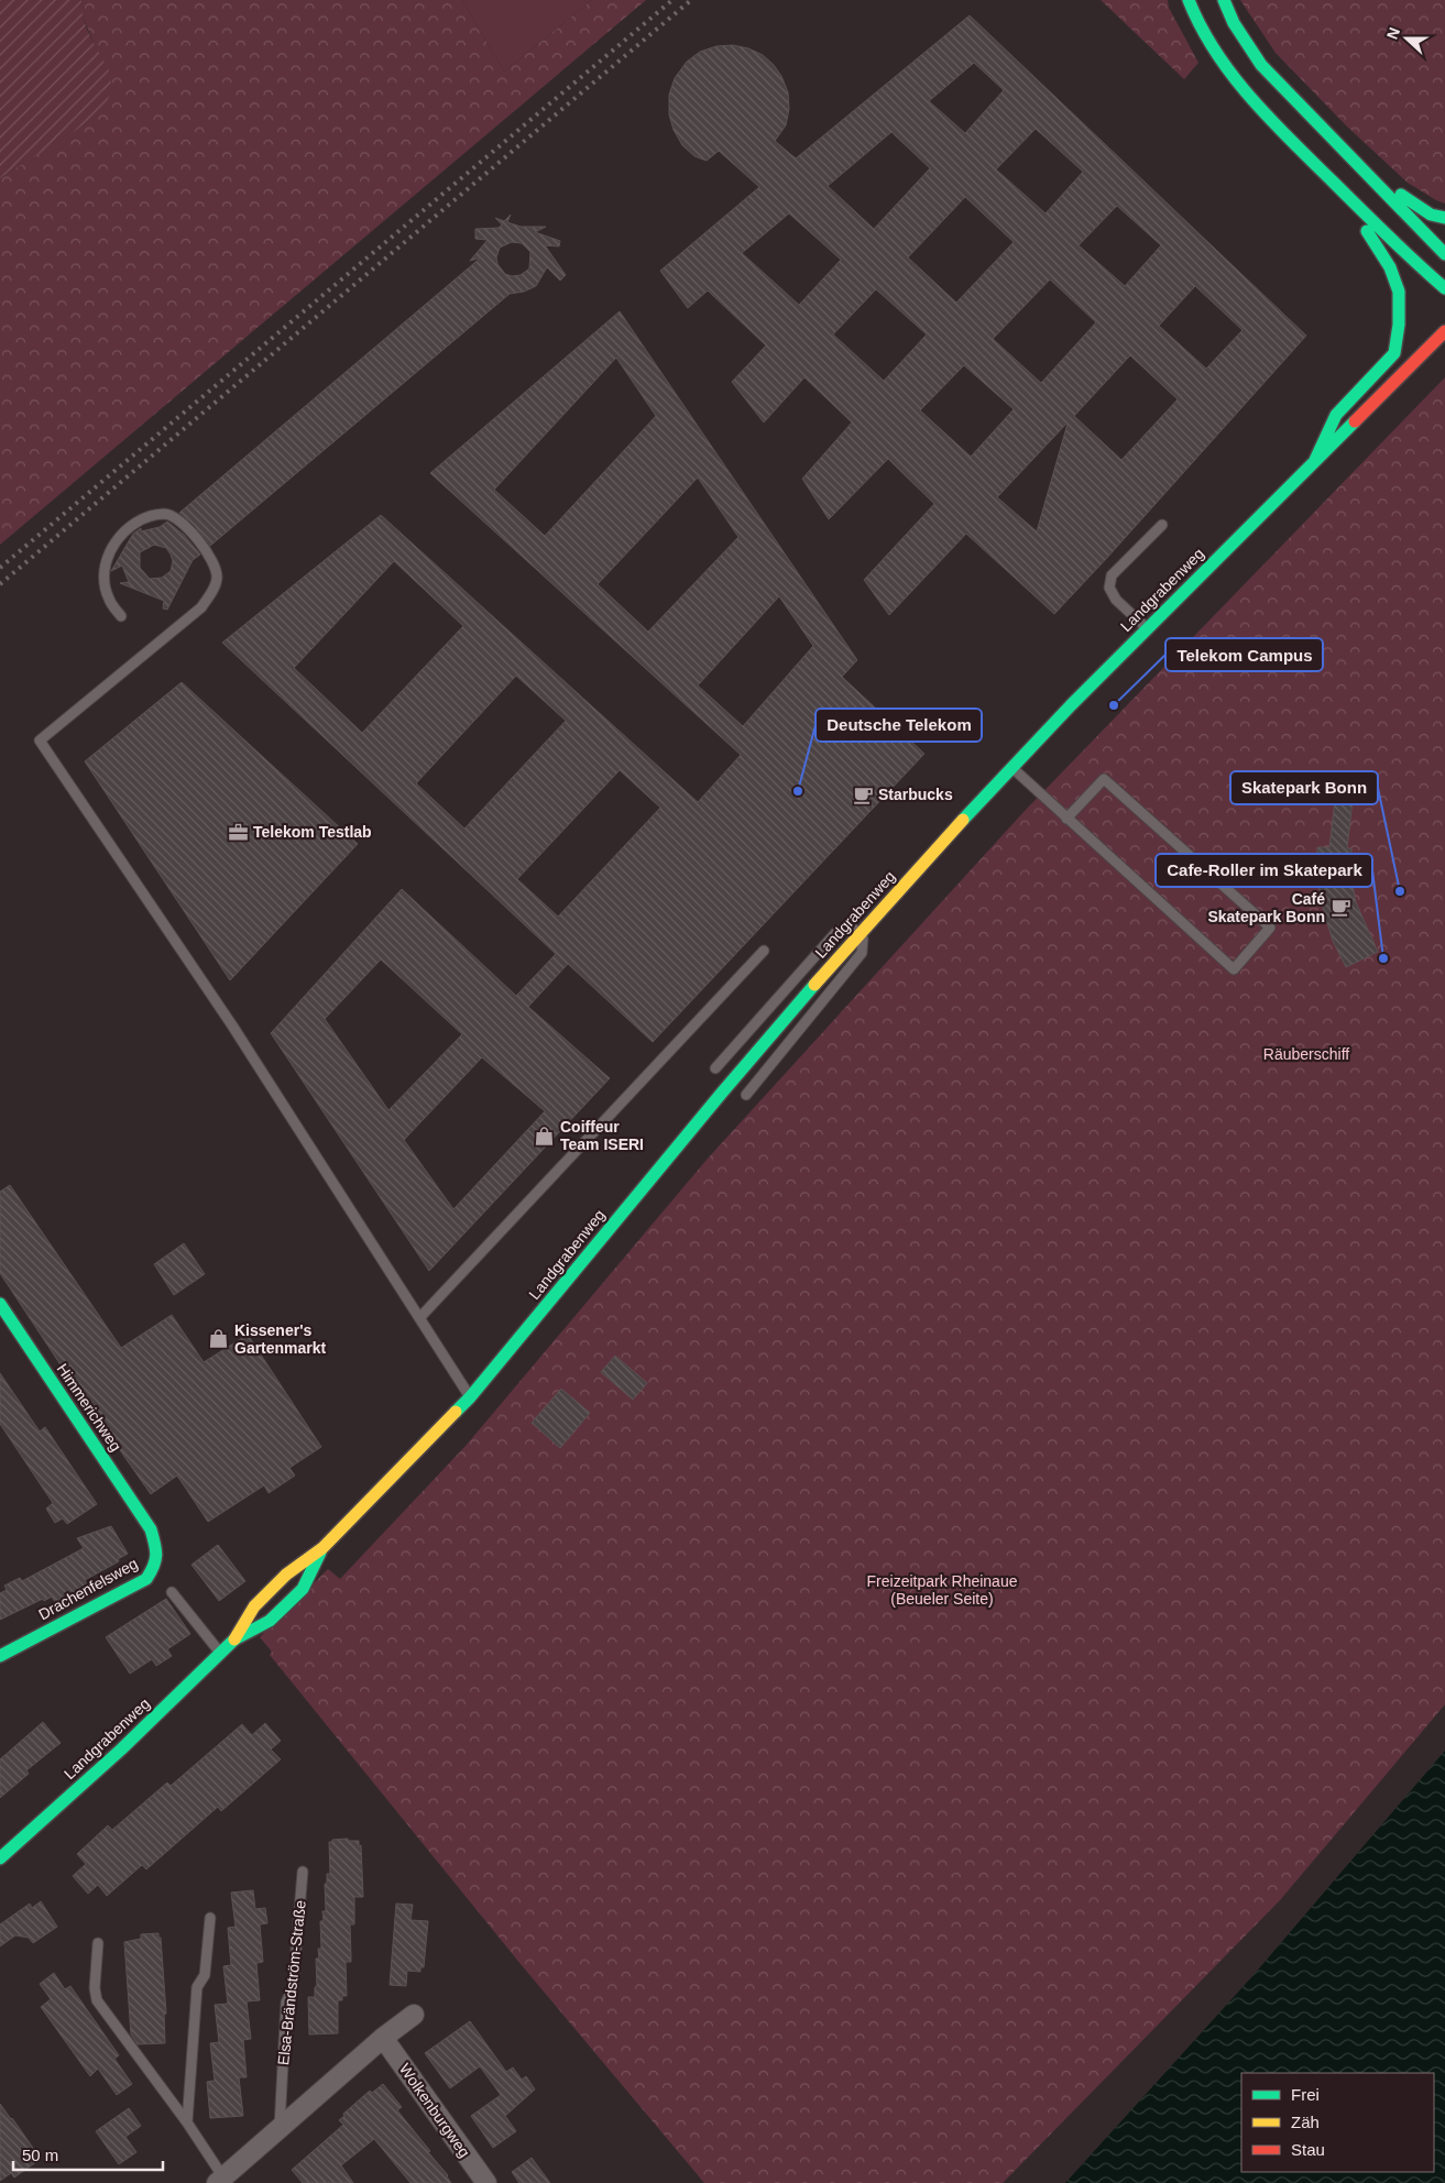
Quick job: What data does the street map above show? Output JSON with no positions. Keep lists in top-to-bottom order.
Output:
{
  "streets": {
    "main road": ["Landgrabenweg", "Himmerichweg", "Drachenfelsweg"],
    "street": ["Wolkenburgweg"],
    "lane": ["Elsa-Brändström-Straße"]
  },
  "crossings": [
    ["Himmerichweg", "Drachenfelsweg"]
  ],
  "parks": ["Räuberschiff", "Freizeitpark Rheinaue (Beueler Seite)"],
  "places": {
    "other": [
      "Telekom Campus",
      "Deutsche Telekom",
      "Skatepark Bonn",
      "Cafe-Roller im Skatepark"
    ],
    "cafe": ["Starbucks", "Café Skatepark Bonn"],
    "office": ["Telekom Testlab"],
    "shop": ["Coiffeur Team ISERI", "Kissener's Gartenmarkt"]
  },
  "legend": ["Frei", "Zäh", "Stau"],
  "scale_bar": "50 m",
  "north": "left"
}
